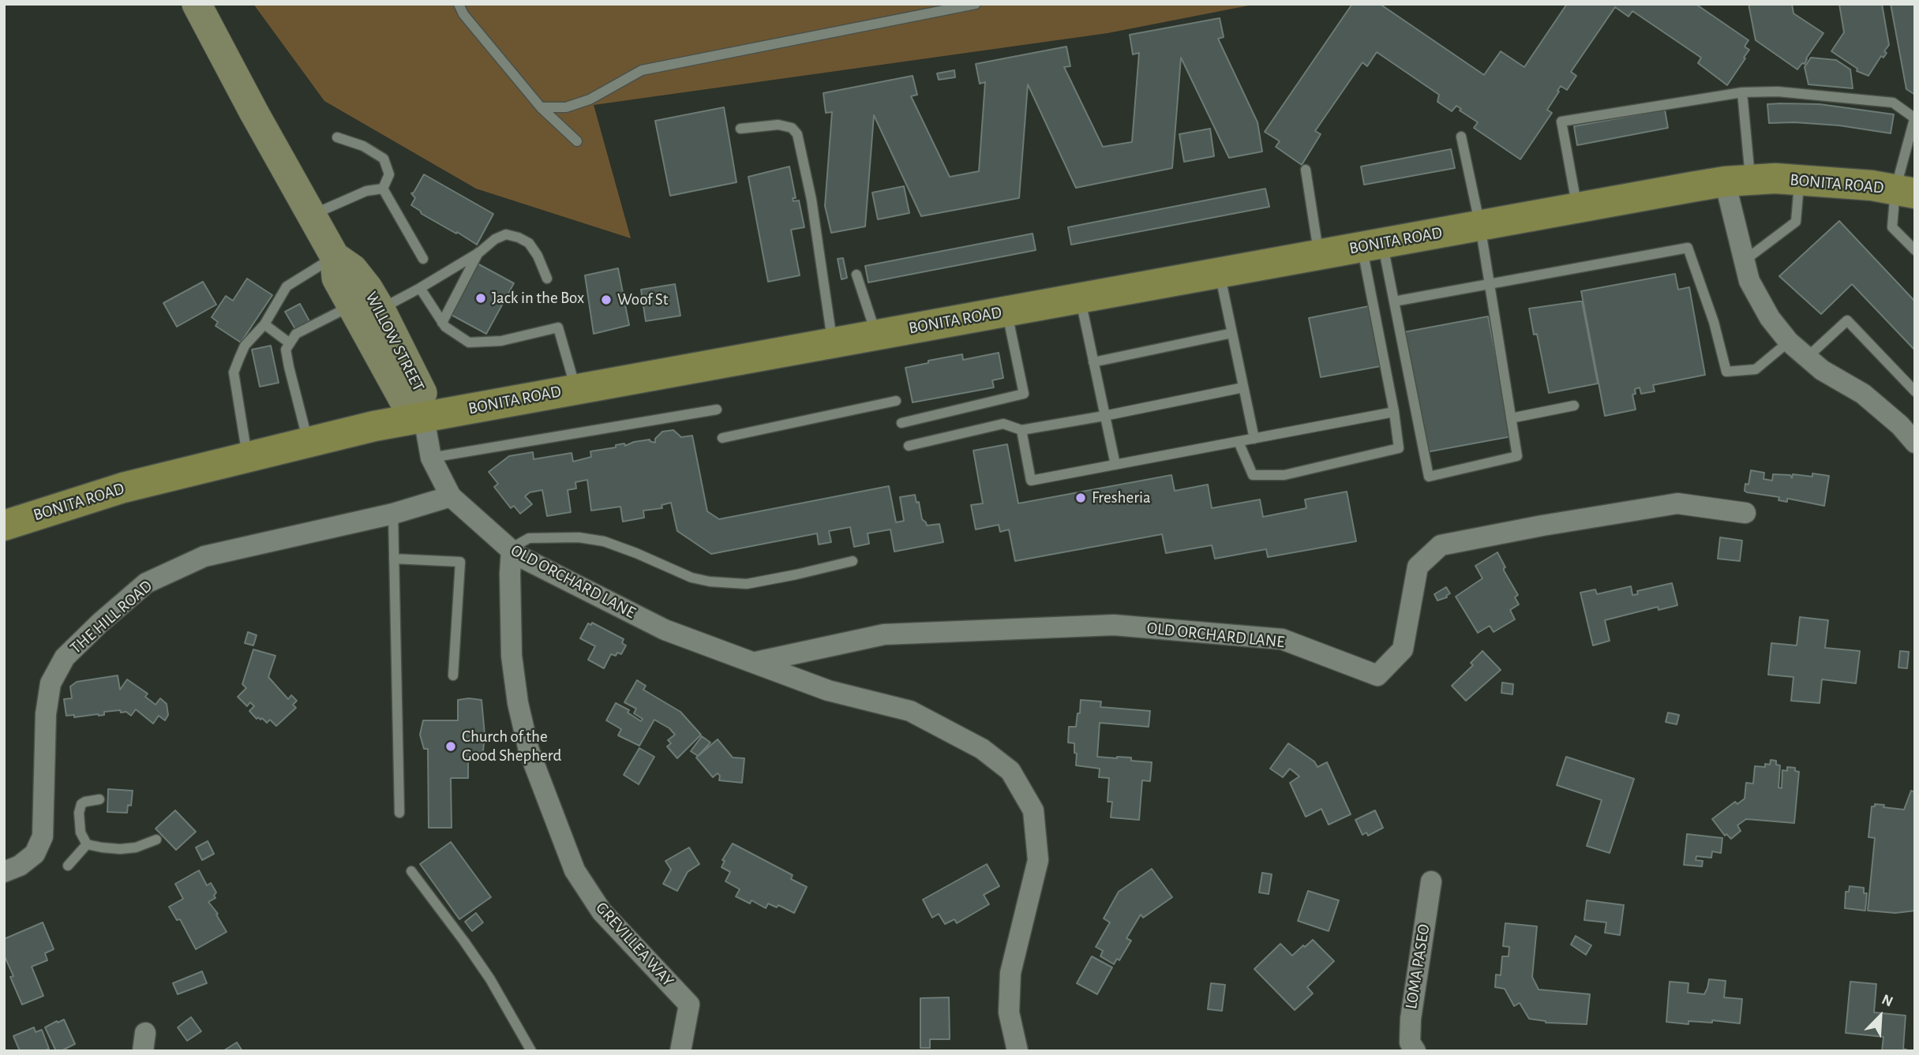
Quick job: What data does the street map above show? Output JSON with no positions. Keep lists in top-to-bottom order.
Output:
{
  "streets": {
    "main road": ["BONITA ROAD", "WILLOW STREET"],
    "street": [
      "OLD ORCHARD LANE",
      "THE HILL ROAD",
      "GREVILLEA WAY",
      "LOMA PASEO"
    ]
  },
  "crossings": [
    ["BONITA ROAD", "WILLOW STREET"],
    ["BONITA ROAD", "OLD ORCHARD LANE"],
    ["WILLOW STREET", "OLD ORCHARD LANE"],
    ["OLD ORCHARD LANE", "THE HILL ROAD"],
    ["OLD ORCHARD LANE", "GREVILLEA WAY"]
  ],
  "places": [
    "Jack in the Box",
    "Woof St",
    "Fresheria",
    "Church of the Good Shepherd"
  ],
  "north": "top right"
}
